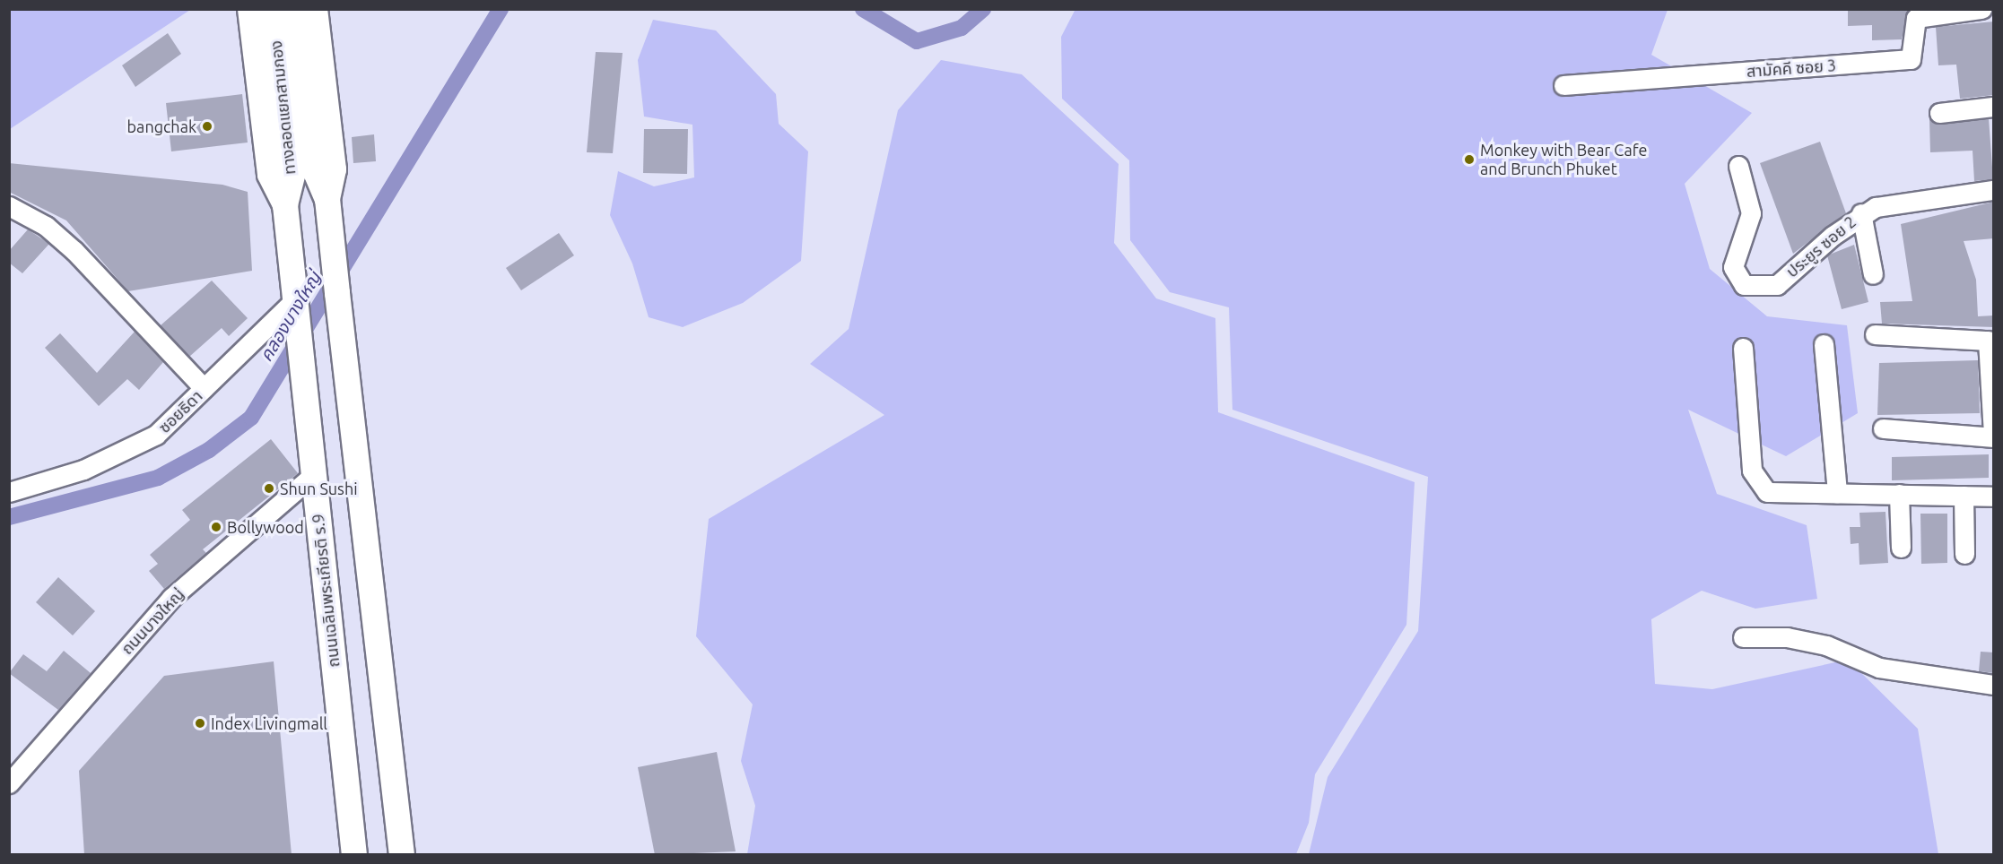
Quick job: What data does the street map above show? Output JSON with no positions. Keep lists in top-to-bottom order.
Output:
{
  "streets": {
    "main road": ["ทางลอดแยกสามกอง", "ถนนเฉลิมพระเกียรติ ร.9"],
    "street": [
      "สามัคคี ซอย 3",
      "ประยูร ซอย 2",
      "ซอยธิดา",
      "ถนนบางใหญ่"
    ]
  },
  "crossings": [
    ["ทางลอดแยกสามกอง", "ถนนเฉลิมพระเกียรติ ร.9"],
    ["ซอยธิดา", "ถนนเฉลิมพระเกียรติ ร.9"],
    ["ถนนเฉลิมพระเกียรติ ร.9", "ถนนบางใหญ่"]
  ],
  "water": ["คลองบางใหญ่"],
  "places": [
    "bangchak",
    "Monkey with Bear Cafe and Brunch Phuket",
    "Shun Sushi",
    "Bollywood",
    "Index Livingmall"
  ]
}
